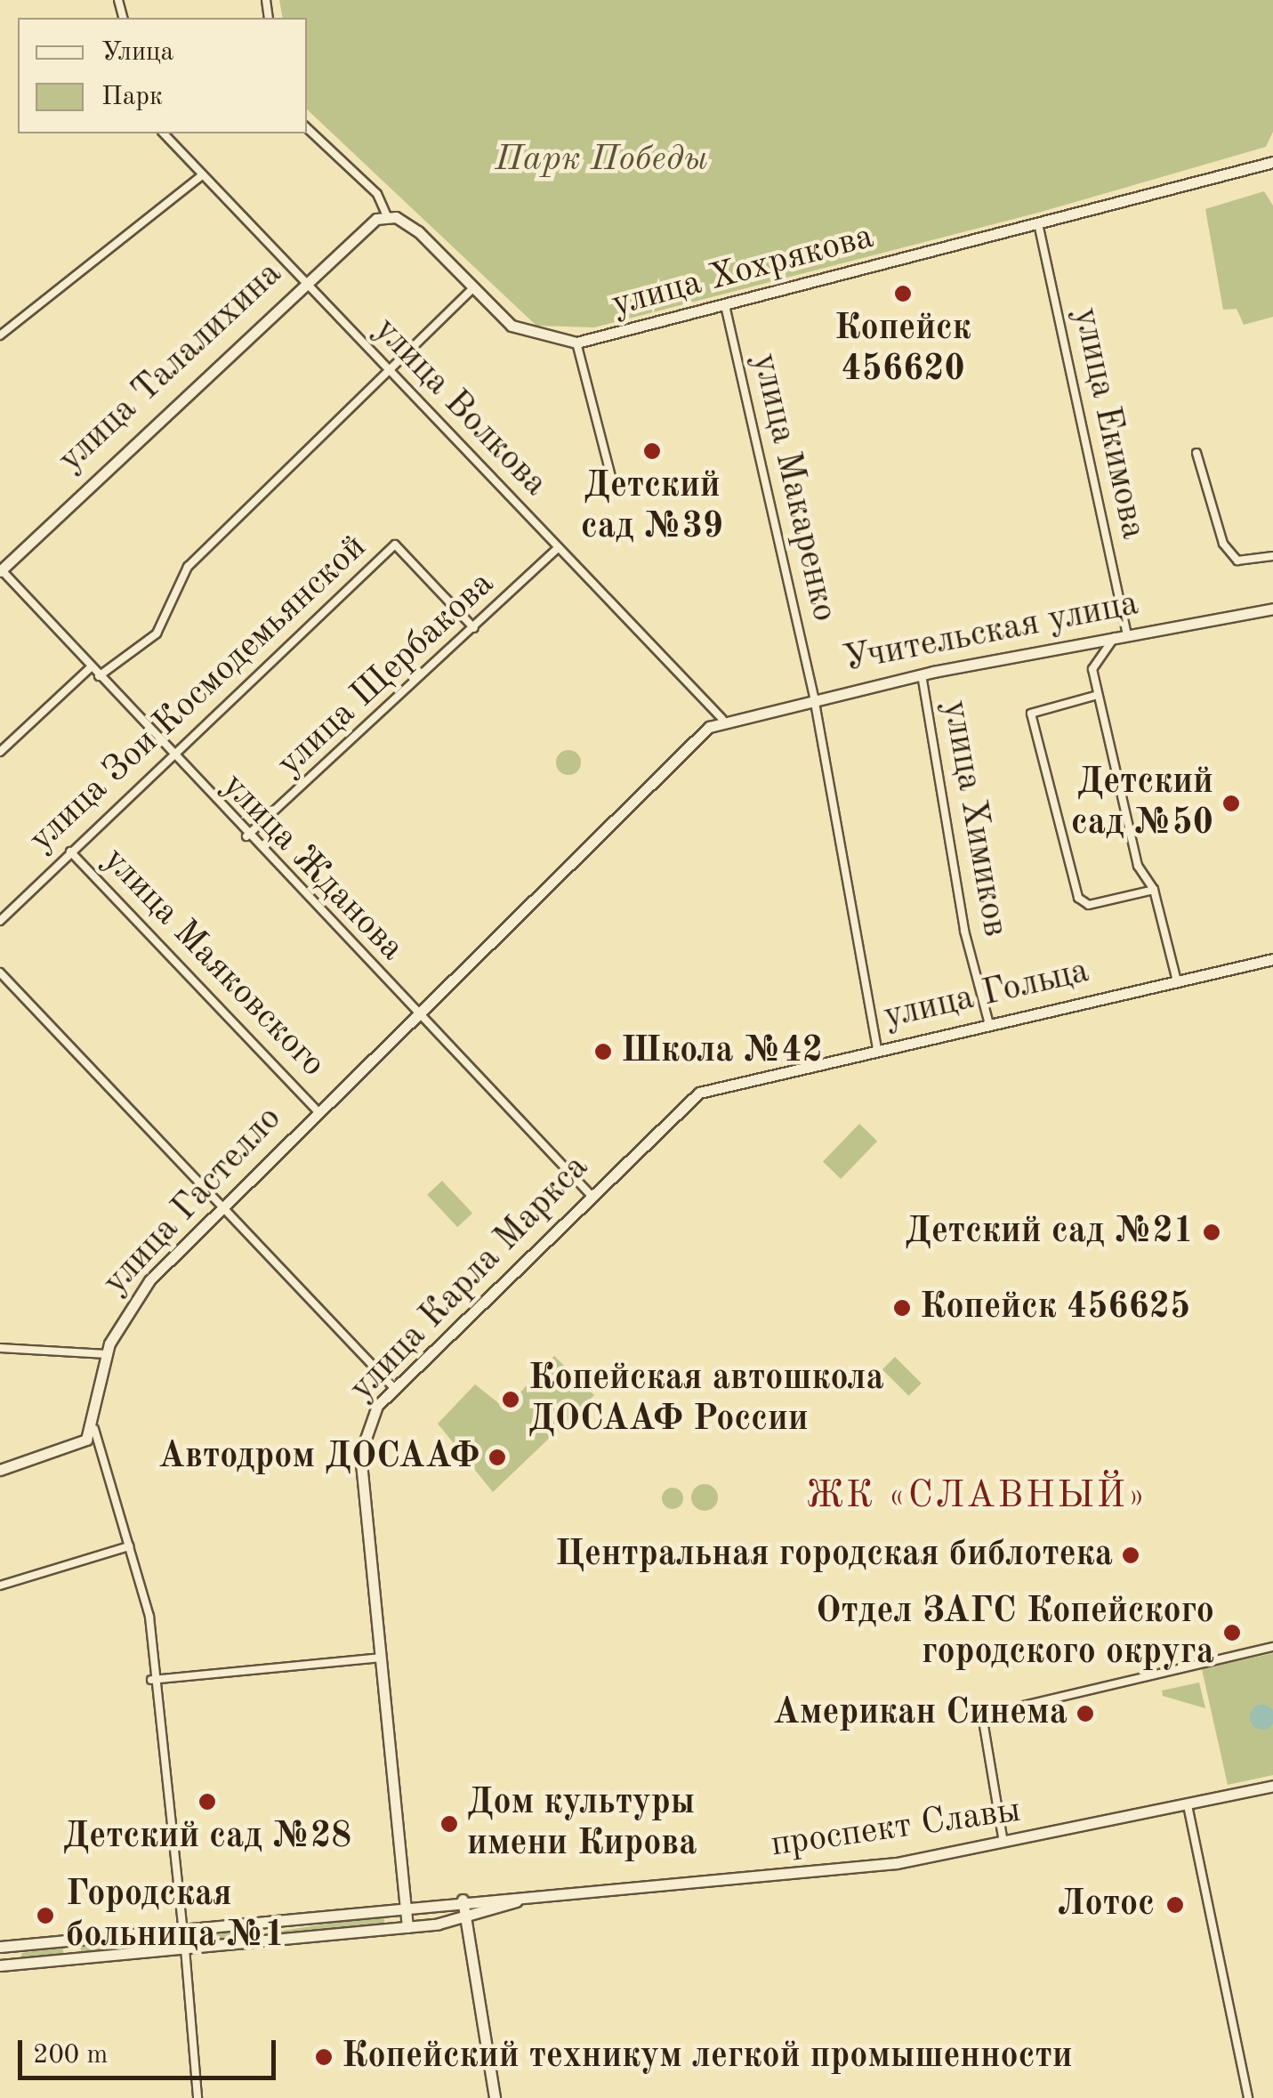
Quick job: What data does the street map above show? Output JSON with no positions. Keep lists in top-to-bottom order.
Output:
{
  "streets": {
    "street": [
      "улица Хохрякова",
      "улица Талалихина",
      "улица Волкова",
      "улица Екимова",
      "улица Макаренко",
      "Учительская улица",
      "улица Щербакова",
      "улица Зои Космодемьянской",
      "улица Химиков",
      "улица Жданова",
      "улица Маяковского",
      "улица Гольца",
      "улица Гастелло",
      "улица Карла Маркса",
      "проспект Славы"
    ]
  },
  "crossings": [
    ["улица Хохрякова", "улица Талалихина"],
    ["улица Хохрякова", "улица Екимова"],
    ["улица Хохрякова", "улица Макаренко"],
    ["улица Талалихина", "улица Волкова"],
    ["улица Талалихина", "улица Жданова"],
    ["улица Волкова", "Учительская улица"],
    ["улица Волкова", "улица Щербакова"],
    ["улица Волкова", "улица Гастелло"],
    ["улица Екимова", "Учительская улица"],
    ["улица Макаренко", "Учительская улица"],
    ["улица Макаренко", "улица Гольца"],
    ["Учительская улица", "улица Химиков"],
    ["Учительская улица", "улица Гастелло"],
    ["улица Щербакова", "улица Зои Космодемьянской"],
    ["улица Щербакова", "улица Жданова"],
    ["улица Зои Космодемьянской", "улица Жданова"],
    ["улица Зои Космодемьянской", "улица Маяковского"],
    ["улица Химиков", "улица Гольца"],
    ["улица Жданова", "улица Гастелло"],
    ["улица Жданова", "улица Карла Маркса"],
    ["улица Маяковского", "улица Гастелло"],
    ["улица Гольца", "улица Карла Маркса"],
    ["улица Гастелло", "проспект Славы"],
    ["улица Карла Маркса", "проспект Славы"]
  ],
  "districts": ["ЖК «СЛАВНЫЙ»"],
  "parks": ["Парк Победы"],
  "places": [
    "Копейск 456620",
    "Детский сад №39",
    "Детский сад №50",
    "Школа №42",
    "Детский сад №21",
    "Копейск 456625",
    "Копейская автошкола ДОСААФ России",
    "Автодром ДОСААФ",
    "Центральная городская библотека",
    "Отдел ЗАГС Копейского городского округа",
    "Американ Синема",
    "Детский сад №28",
    "Дом культуры имени Кирова",
    "Лотос",
    "Городская больница №1",
    "Копейский техникум легкой промышенности"
  ],
  "legend": ["Улица", "Парк"],
  "scale_bar": "200 m"
}
